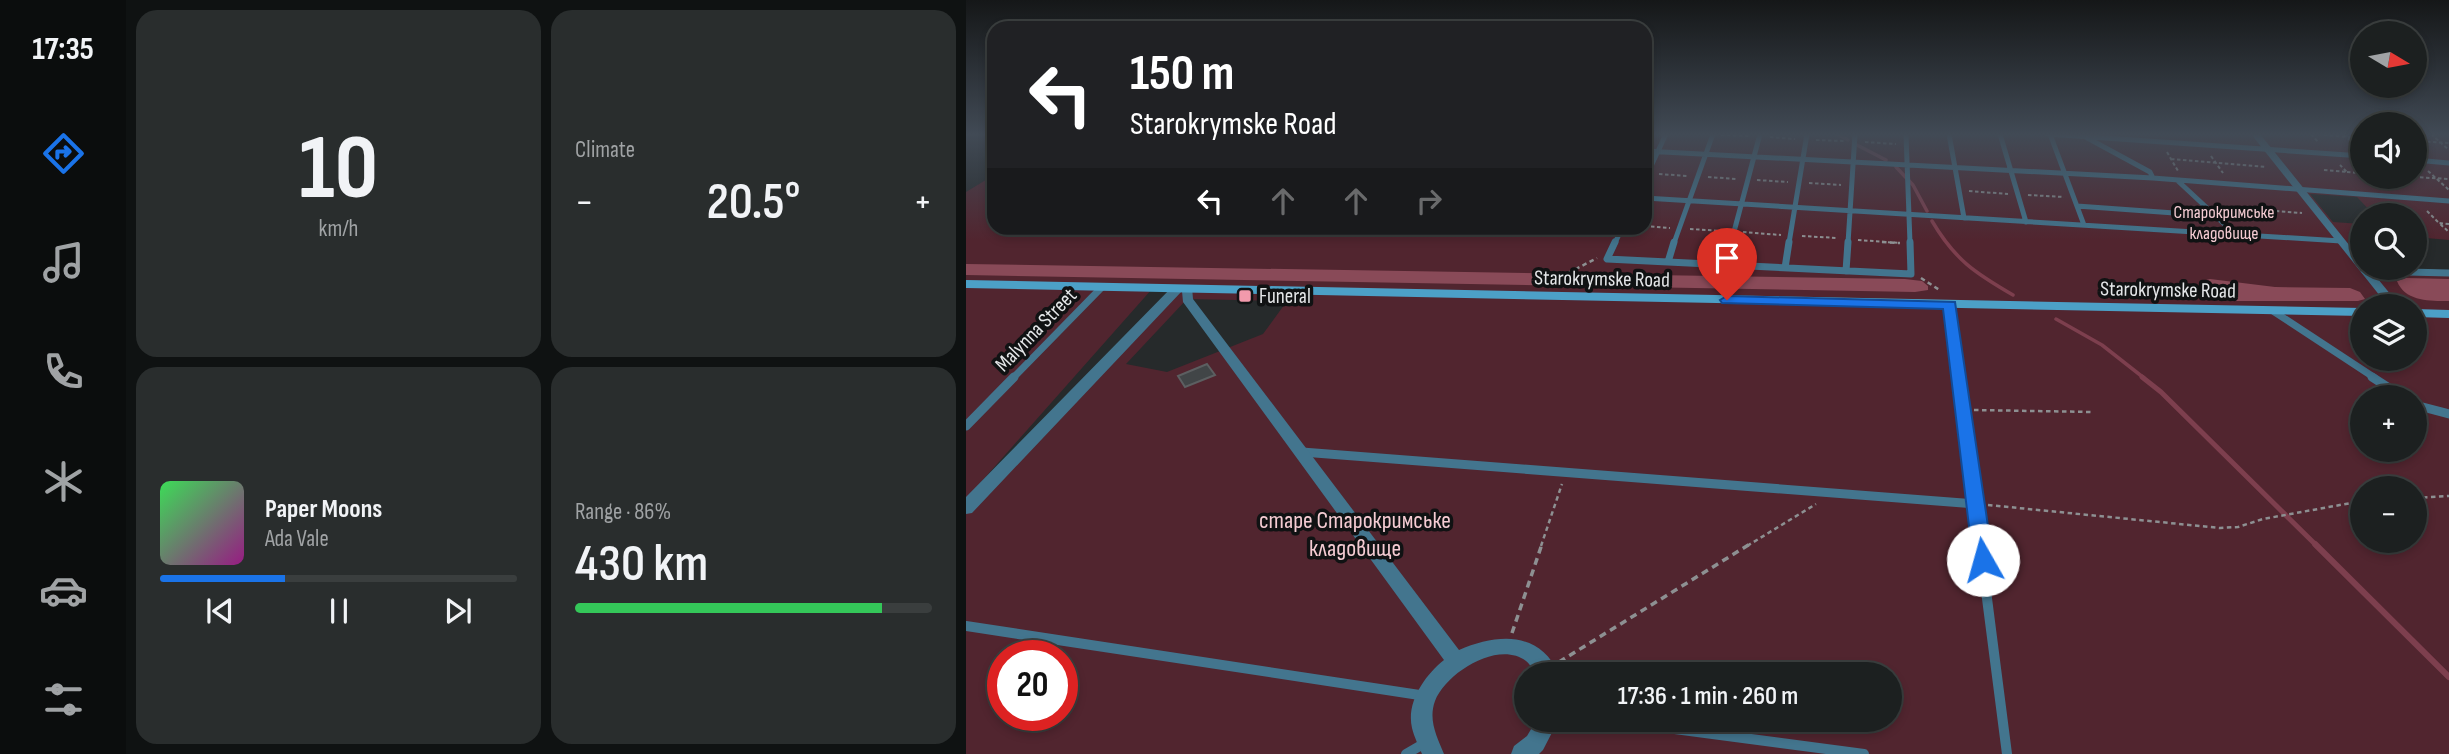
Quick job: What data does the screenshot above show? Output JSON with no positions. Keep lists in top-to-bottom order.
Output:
{
  "streets": {
    "street": ["Starokrymske Road"],
    "lane": ["Malynna Street"]
  },
  "crossings": [
    ["Starokrymske Road", "Malynna Street"]
  ],
  "parks": ["Старокримське кладовище", "старе Старокримське кладовище"],
  "places": {
    "transit": ["Funeral"]
  },
  "north": "right",
  "page": {
    "tabs": "17:35",
    "tile": [
      ["10", "km/h"],
      "Climate",
      ["Range · 86%", "430 km"]
    ],
    "map_buttons": ["+", "−"],
    "turn": ["150 m", "Starokrymske Road"],
    "heat": ["−", "20.5°", "+"],
    "song": ["Paper Moons", "Ada Vale"],
    "limit": "20",
    "trip": "17:36 · 1 min · 260 m"
  }
}
